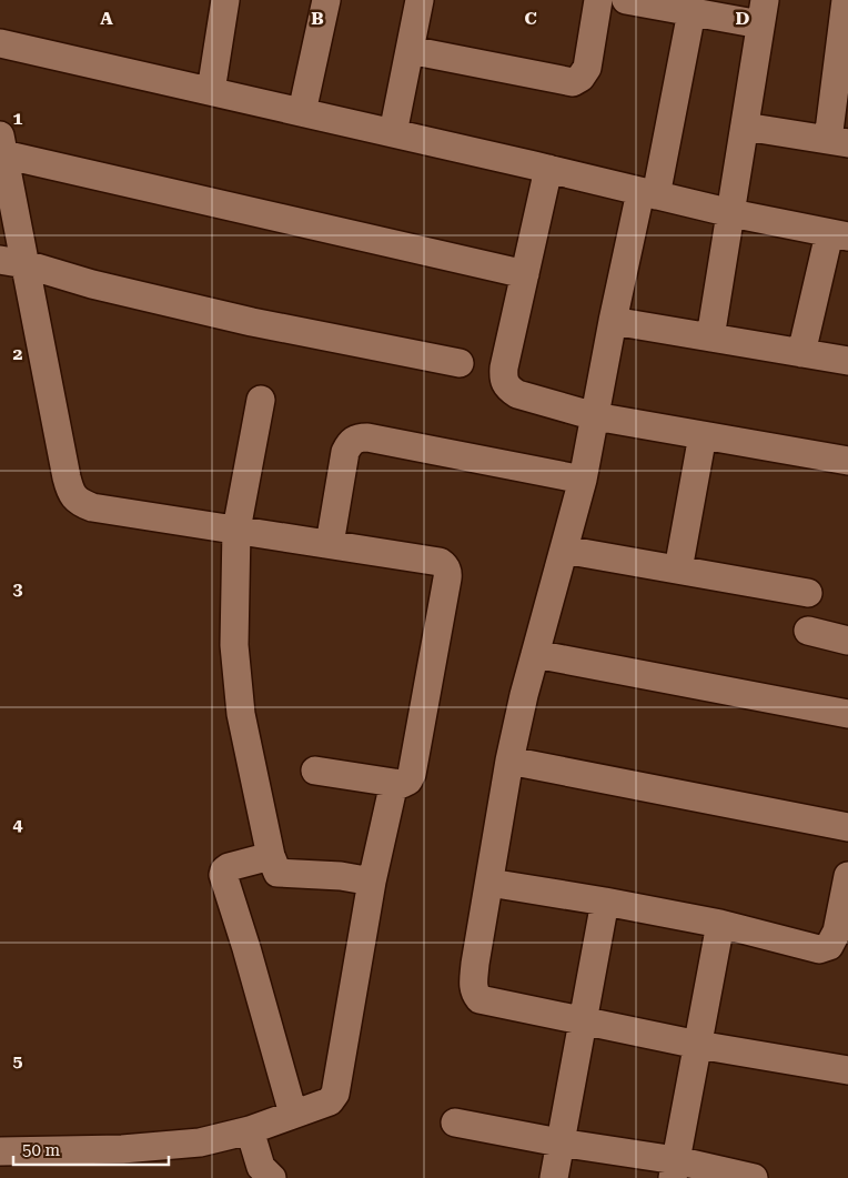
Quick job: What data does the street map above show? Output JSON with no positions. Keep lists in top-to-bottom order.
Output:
{
  "scale_bar": "50 m",
  "grid": {
    "columns": [
      "A",
      "B",
      "C",
      "D"
    ],
    "rows": [
      "1",
      "2",
      "3",
      "4",
      "5"
    ]
  }
}
